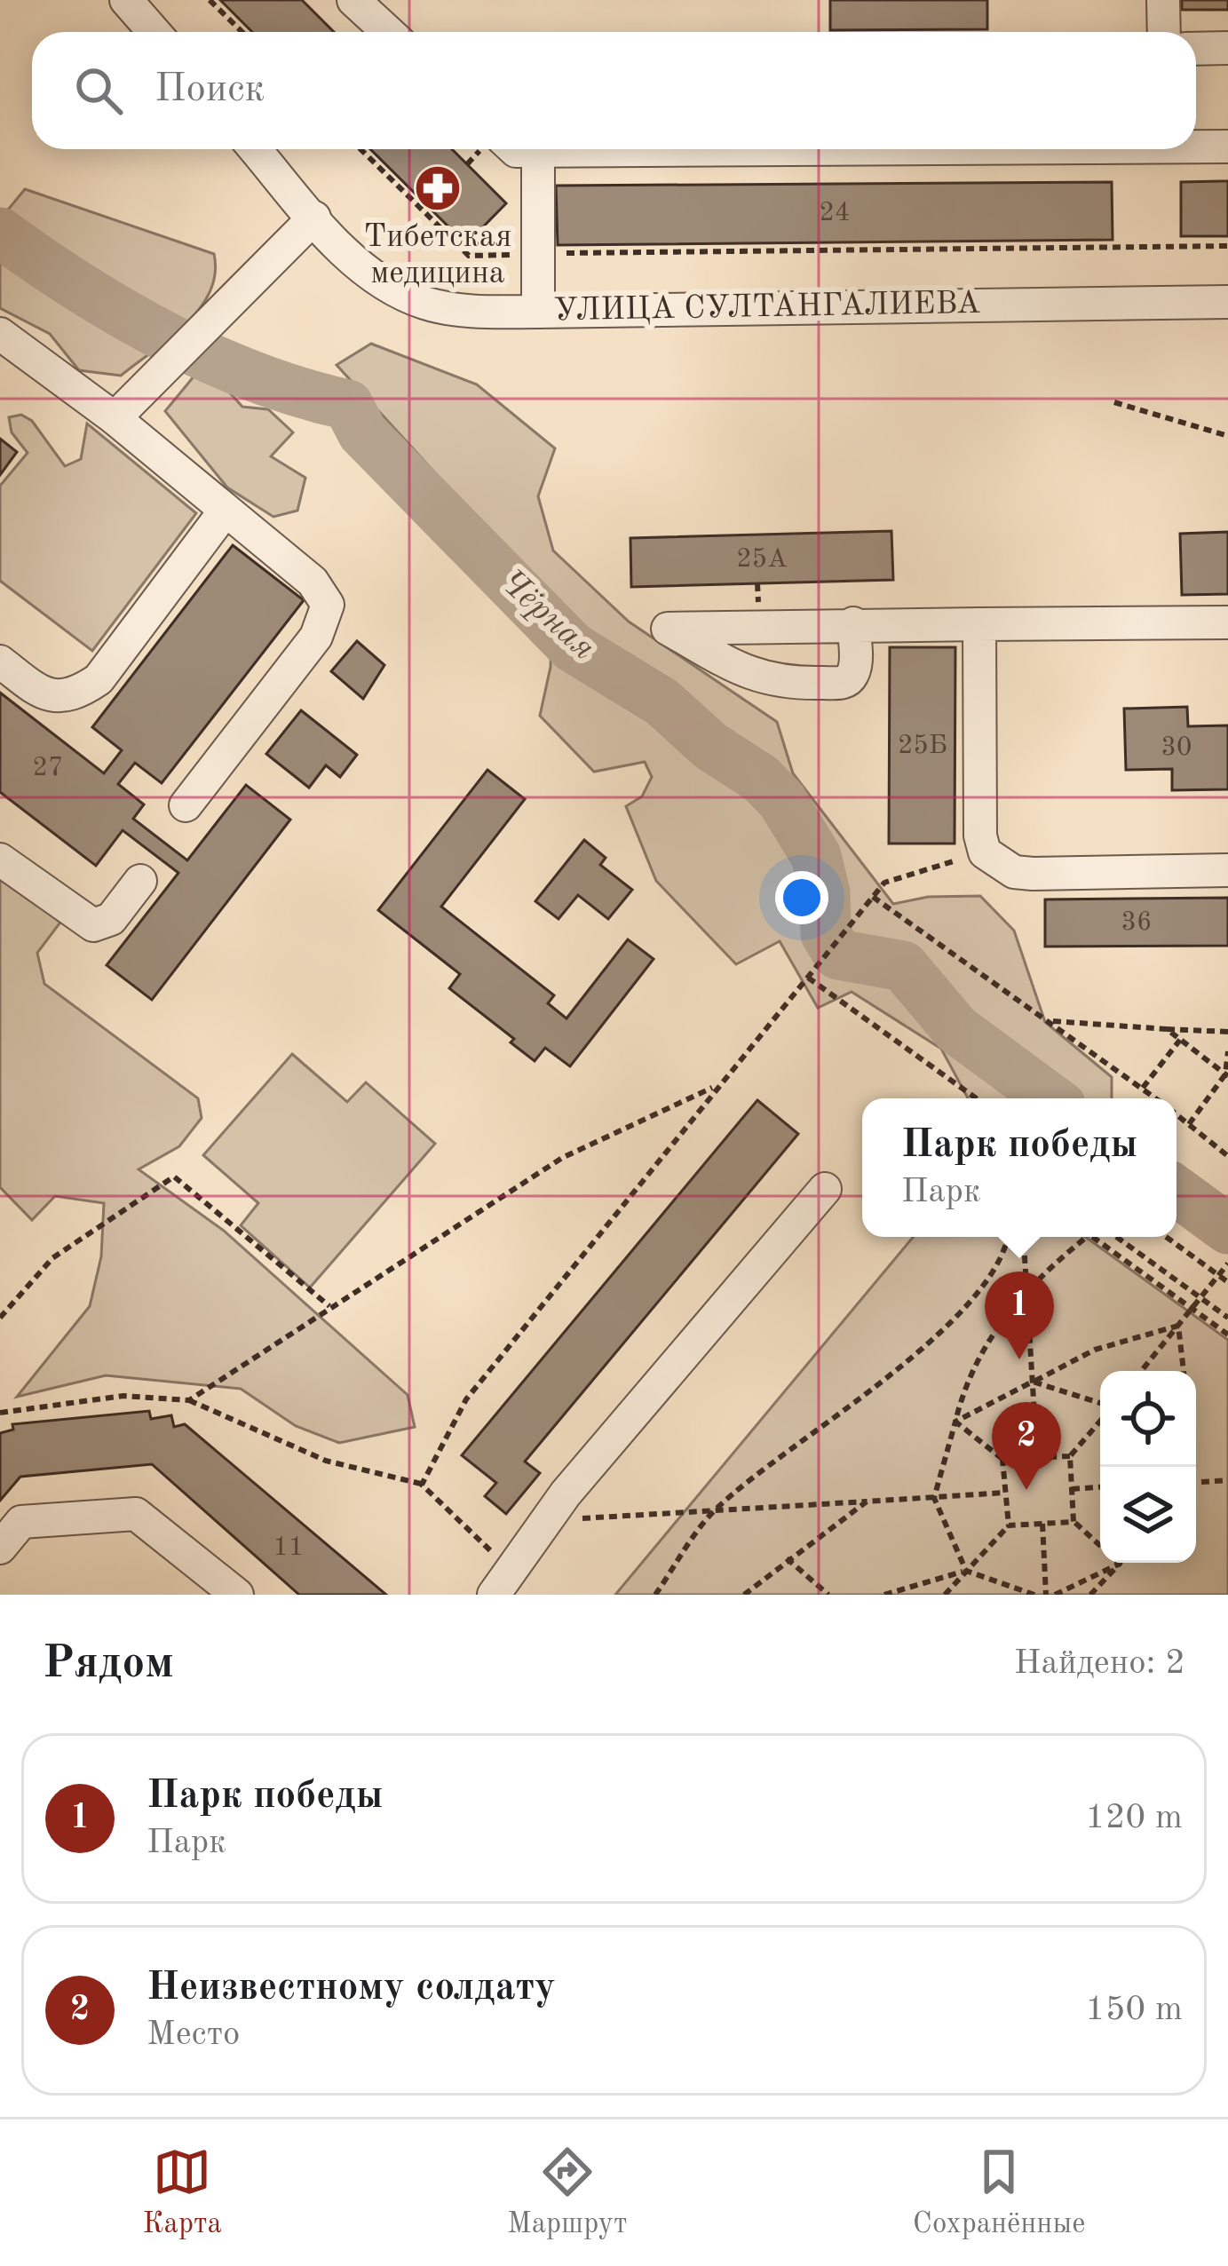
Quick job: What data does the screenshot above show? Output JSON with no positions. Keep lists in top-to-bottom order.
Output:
{
  "streets": {
    "street": ["УЛИЦА СУЛТАНГАЛИЕВА"]
  },
  "water": ["Чёрная"],
  "places": {
    "pharmacy": ["Тибетская медицина"]
  },
  "house_numbers": [
    "24",
    "25А",
    "25Б",
    "30",
    "27",
    "36",
    "11"
  ],
  "page": {
    "search": "Поиск",
    "popup": ["Парк победы", "Парк"],
    "pins": ["1", "2"],
    "heading": ["Рядом", "Найдено: 2"],
    "list": [
      {
        "mark": "1",
        "name": "Парк победы",
        "note": "Парк",
        "value": "120 m"
      },
      {
        "mark": "2",
        "name": "Неизвестному солдату",
        "note": "Место",
        "value": "150 m"
      }
    ],
    "nav": ["Карта", "Маршрут", "Сохранённые"]
  }
}
